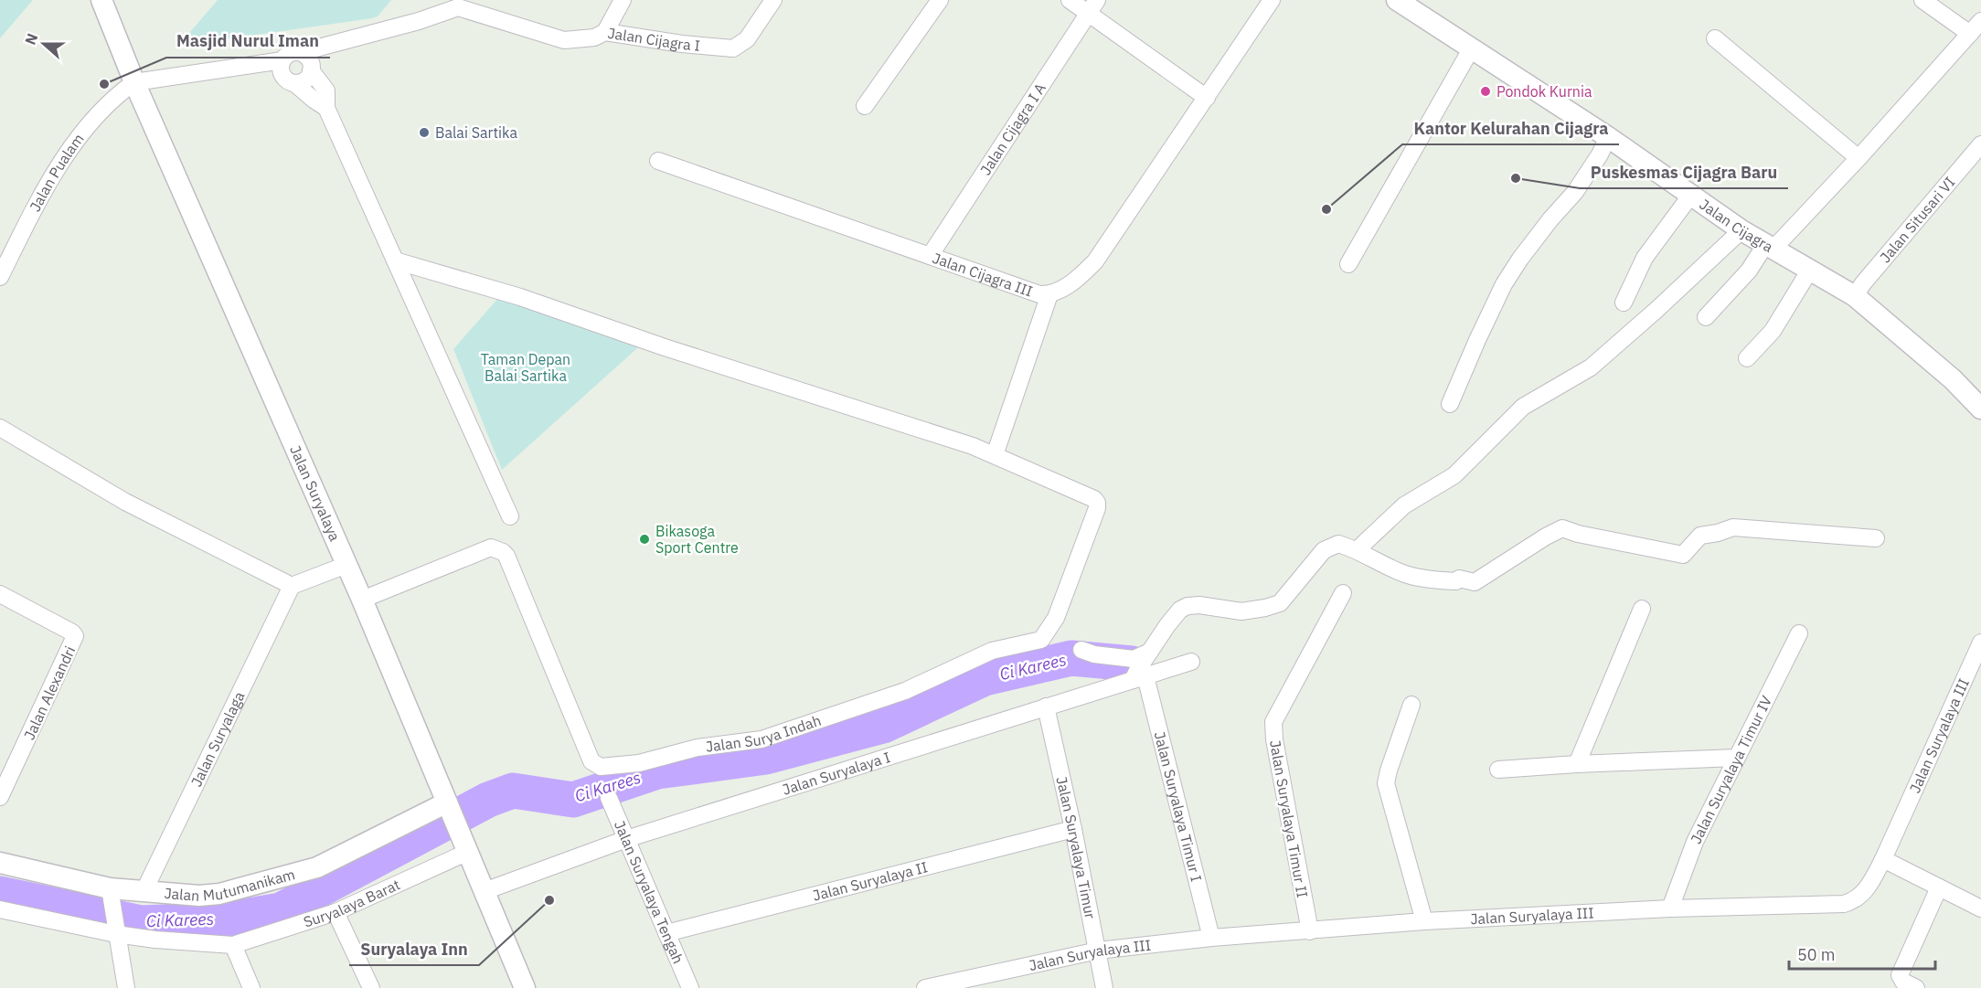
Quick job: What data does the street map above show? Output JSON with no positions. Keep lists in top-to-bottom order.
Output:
{
  "streets": {
    "street": [
      "Jalan Cijagra I",
      "Jalan Cijagra I A",
      "Jalan Pualam",
      "Jalan Situsari VI",
      "Jalan Cijagra",
      "Jalan Cijagra III",
      "Jalan Suryalaya",
      "Jalan Alexandri",
      "Jalan Surya Indah",
      "Jalan Suryalaya III",
      "Jalan Suryalaga",
      "Jalan Suryalaya Timur IV",
      "Jalan Suryalaya I",
      "Jalan Suryalaya Timur I",
      "Jalan Suryalaya Timur II",
      "Jalan Suryalaya Timur",
      "Jalan Suryalaya II",
      "Jalan Mutumanikam",
      "Jalan Suryalaya Tengah",
      "Suryalaya Barat"
    ]
  },
  "crossings": [
    ["Jalan Cijagra I A", "Jalan Cijagra III"],
    ["Jalan Pualam", "Jalan Suryalaya"],
    ["Jalan Situsari VI", "Jalan Cijagra"],
    ["Jalan Suryalaya", "Jalan Surya Indah"],
    ["Jalan Suryalaya", "Jalan Suryalaya I"],
    ["Jalan Suryalaya", "Jalan Mutumanikam"],
    ["Jalan Suryalaya", "Suryalaya Barat"],
    ["Jalan Suryalaya III", "Jalan Suryalaya Timur IV"],
    ["Jalan Suryalaya III", "Jalan Suryalaya Timur I"],
    ["Jalan Suryalaya III", "Jalan Suryalaya Timur II"],
    ["Jalan Suryalaya III", "Jalan Suryalaya Timur"],
    ["Jalan Suryalaga", "Jalan Mutumanikam"],
    ["Jalan Suryalaya I", "Jalan Suryalaya Timur I"],
    ["Jalan Suryalaya I", "Jalan Suryalaya Timur"],
    ["Jalan Suryalaya I", "Jalan Suryalaya Tengah"],
    ["Jalan Suryalaya Timur", "Jalan Suryalaya II"],
    ["Jalan Suryalaya II", "Jalan Suryalaya Tengah"]
  ],
  "water": ["Ci Karees"],
  "parks": ["Taman Depan Balai Sartika"],
  "places": [
    "Masjid Nurul Iman",
    "Pondok Kurnia",
    "Balai Sartika",
    "Puskesmas Cijagra Baru",
    "Kantor Kelurahan Cijagra",
    "Bikasoga Sport Centre",
    "Suryalaya Inn"
  ],
  "scale_bar": "50 m",
  "north": "left"
}
